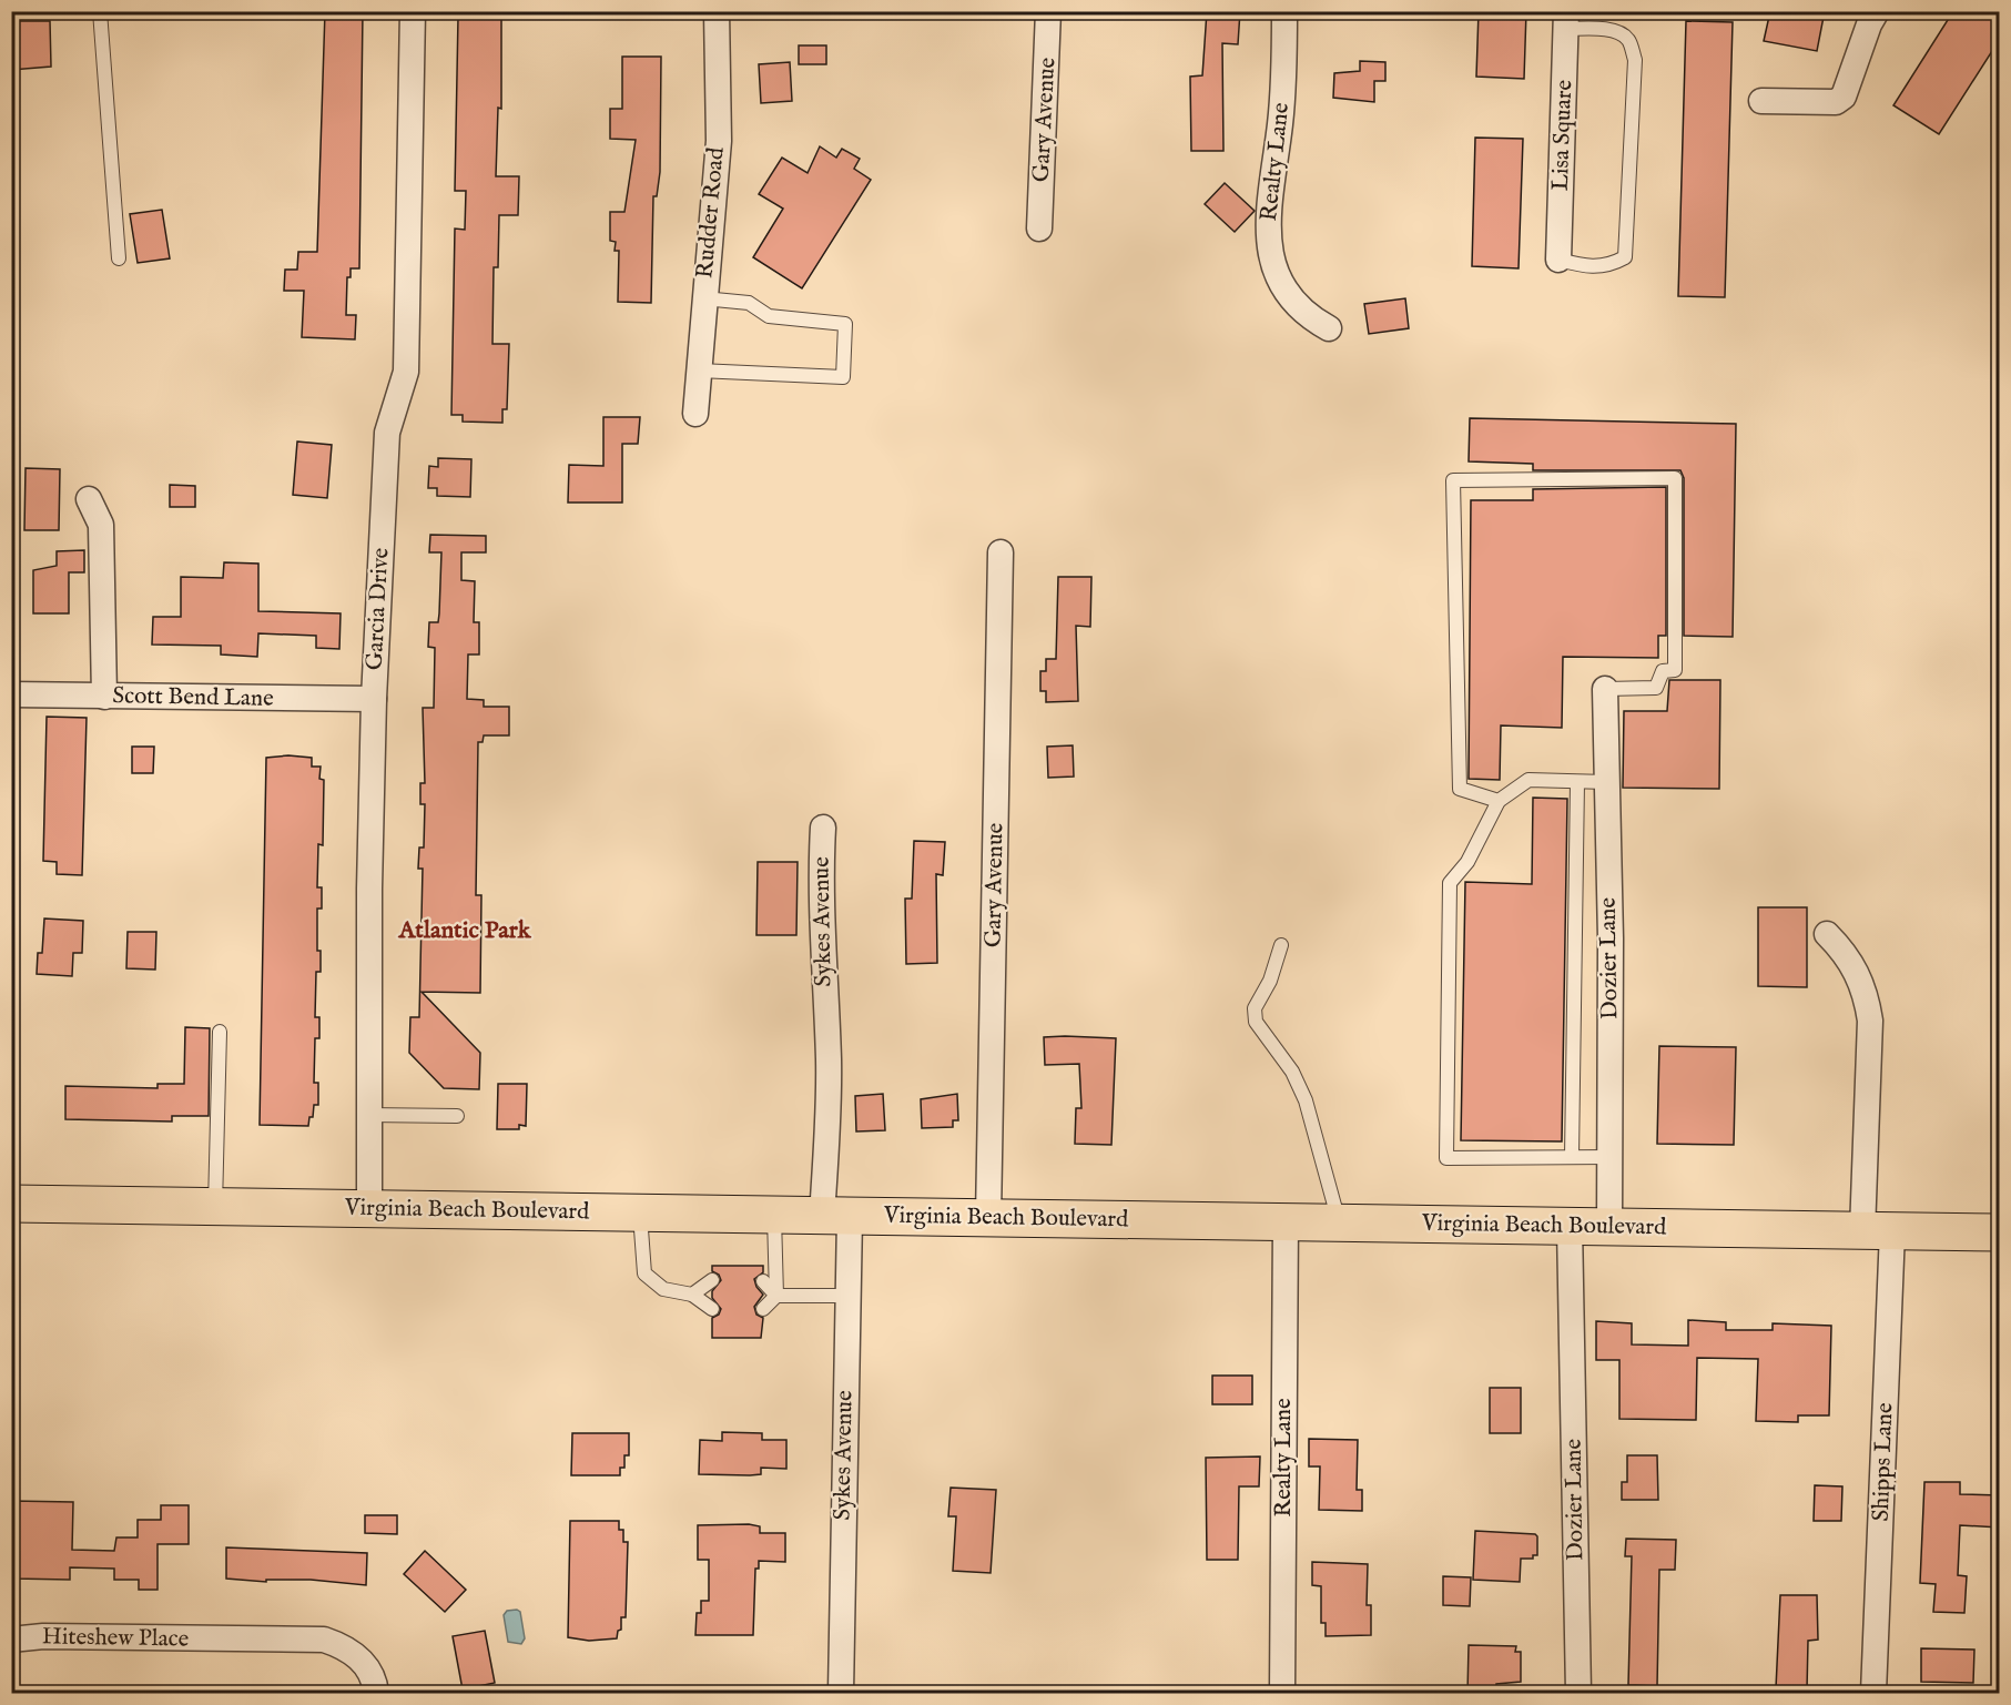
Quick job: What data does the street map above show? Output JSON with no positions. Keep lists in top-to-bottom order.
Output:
{
  "streets": {
    "main road": ["Virginia Beach Boulevard"],
    "street": [
      "Gary Avenue",
      "Lisa Square",
      "Realty Lane",
      "Rudder Road",
      "Garcia Drive",
      "Scott Bend Lane",
      "Sykes Avenue",
      "Dozier Lane",
      "Shipps Lane",
      "Hiteshew Place"
    ]
  },
  "crossings": [
    ["Gary Avenue", "Virginia Beach Boulevard"],
    ["Realty Lane", "Virginia Beach Boulevard"],
    ["Garcia Drive", "Scott Bend Lane"],
    ["Garcia Drive", "Virginia Beach Boulevard"],
    ["Sykes Avenue", "Virginia Beach Boulevard"],
    ["Dozier Lane", "Virginia Beach Boulevard"],
    ["Virginia Beach Boulevard", "Shipps Lane"]
  ],
  "districts": ["Atlantic Park"]
}
